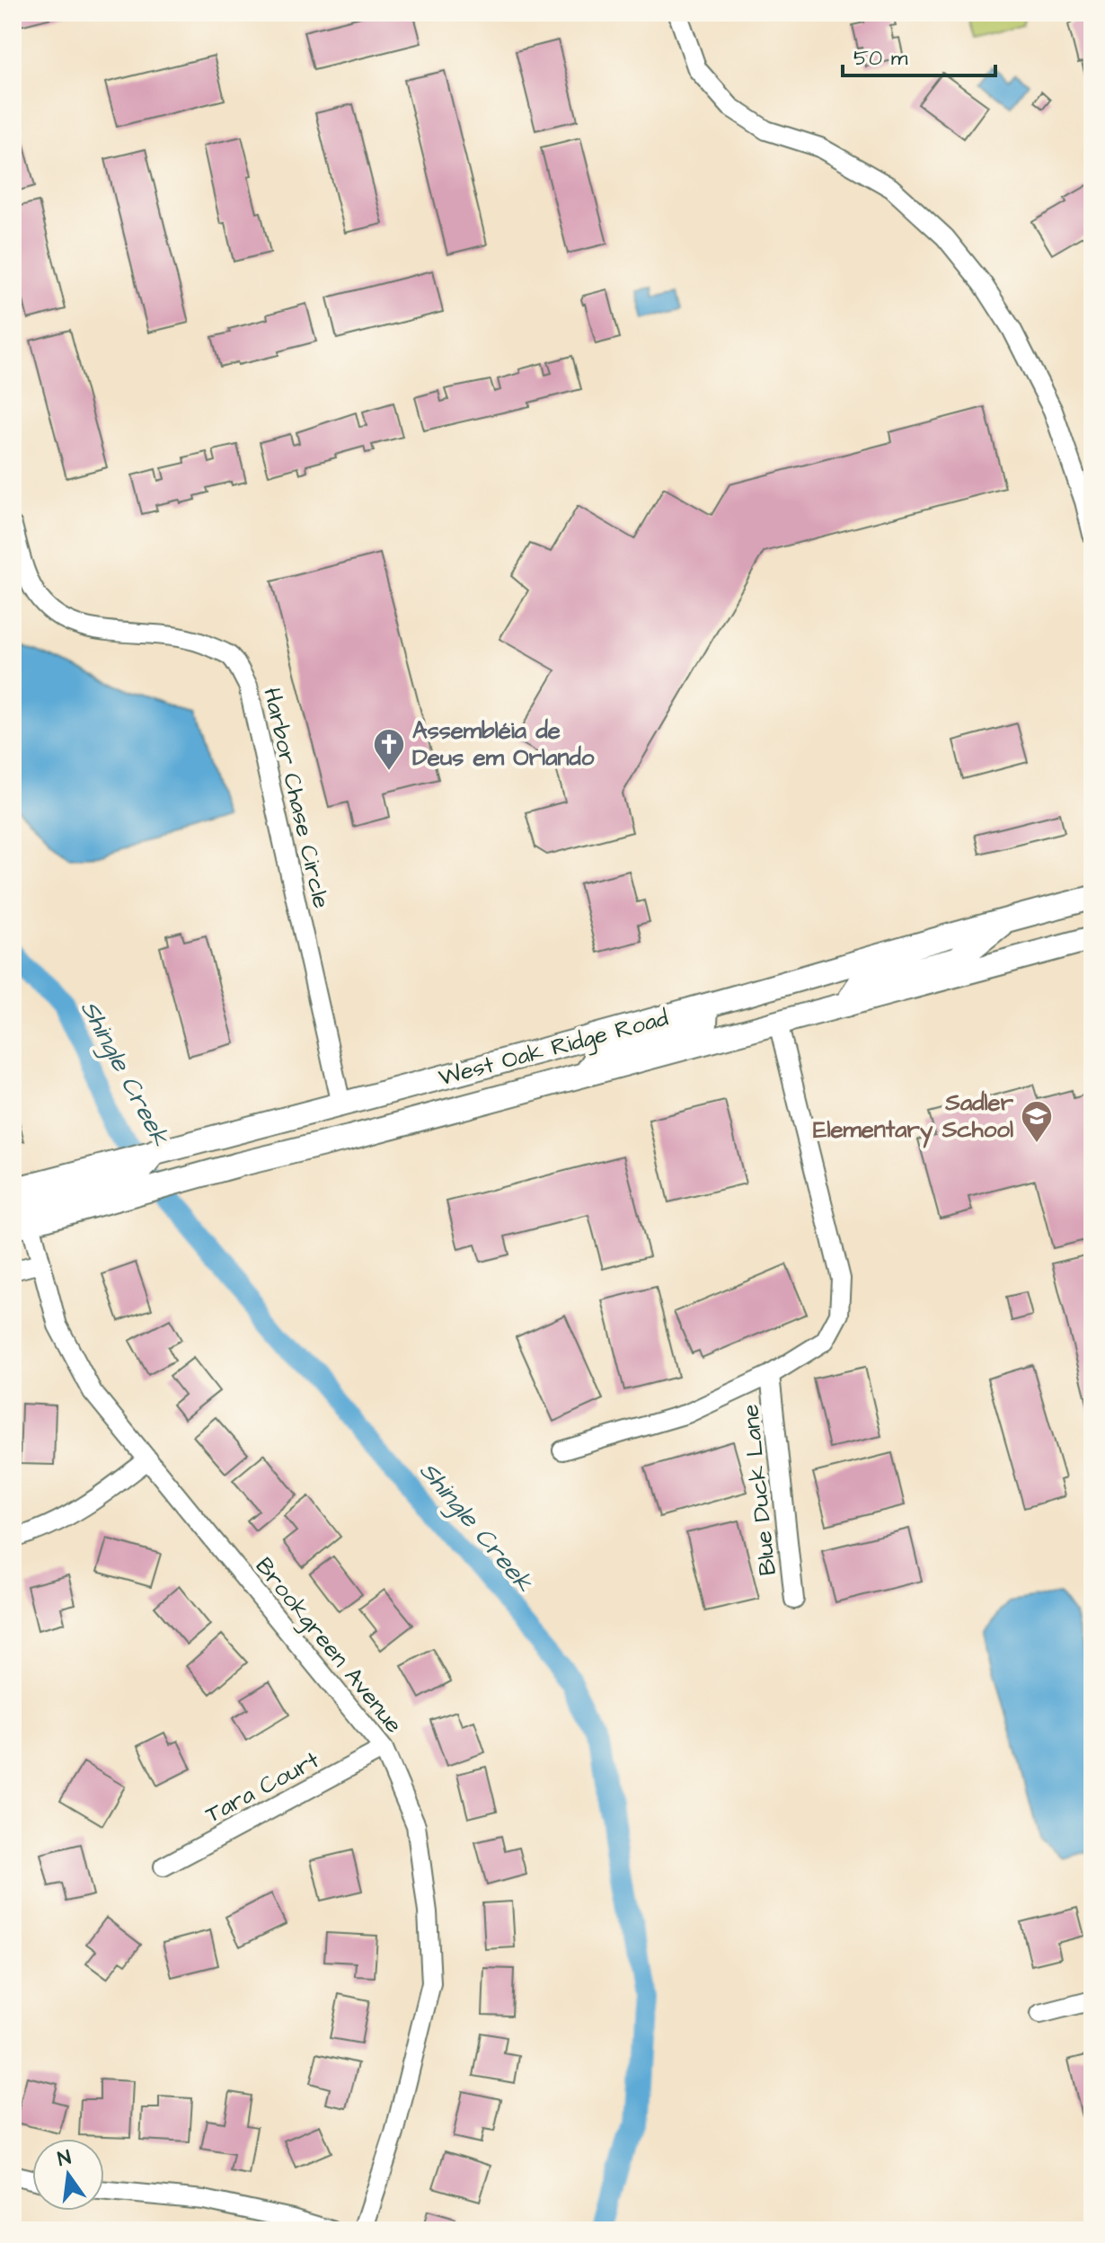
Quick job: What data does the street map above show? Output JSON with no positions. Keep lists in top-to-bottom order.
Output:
{
  "streets": {
    "street": [
      "Harbor Chase Circle",
      "West Oak Ridge Road",
      "Blue Duck Lane",
      "Brookgreen Avenue",
      "Tara Court"
    ]
  },
  "crossings": [
    ["Harbor Chase Circle", "West Oak Ridge Road"],
    ["West Oak Ridge Road", "Brookgreen Avenue"],
    ["Brookgreen Avenue", "Tara Court"]
  ],
  "water": ["Shingle Creek"],
  "places": {
    "church": ["Assembléia de Deus em Orlando"],
    "school or university": ["Sadler Elementary School"]
  },
  "scale_bar": "50 m",
  "north": "top"
}
